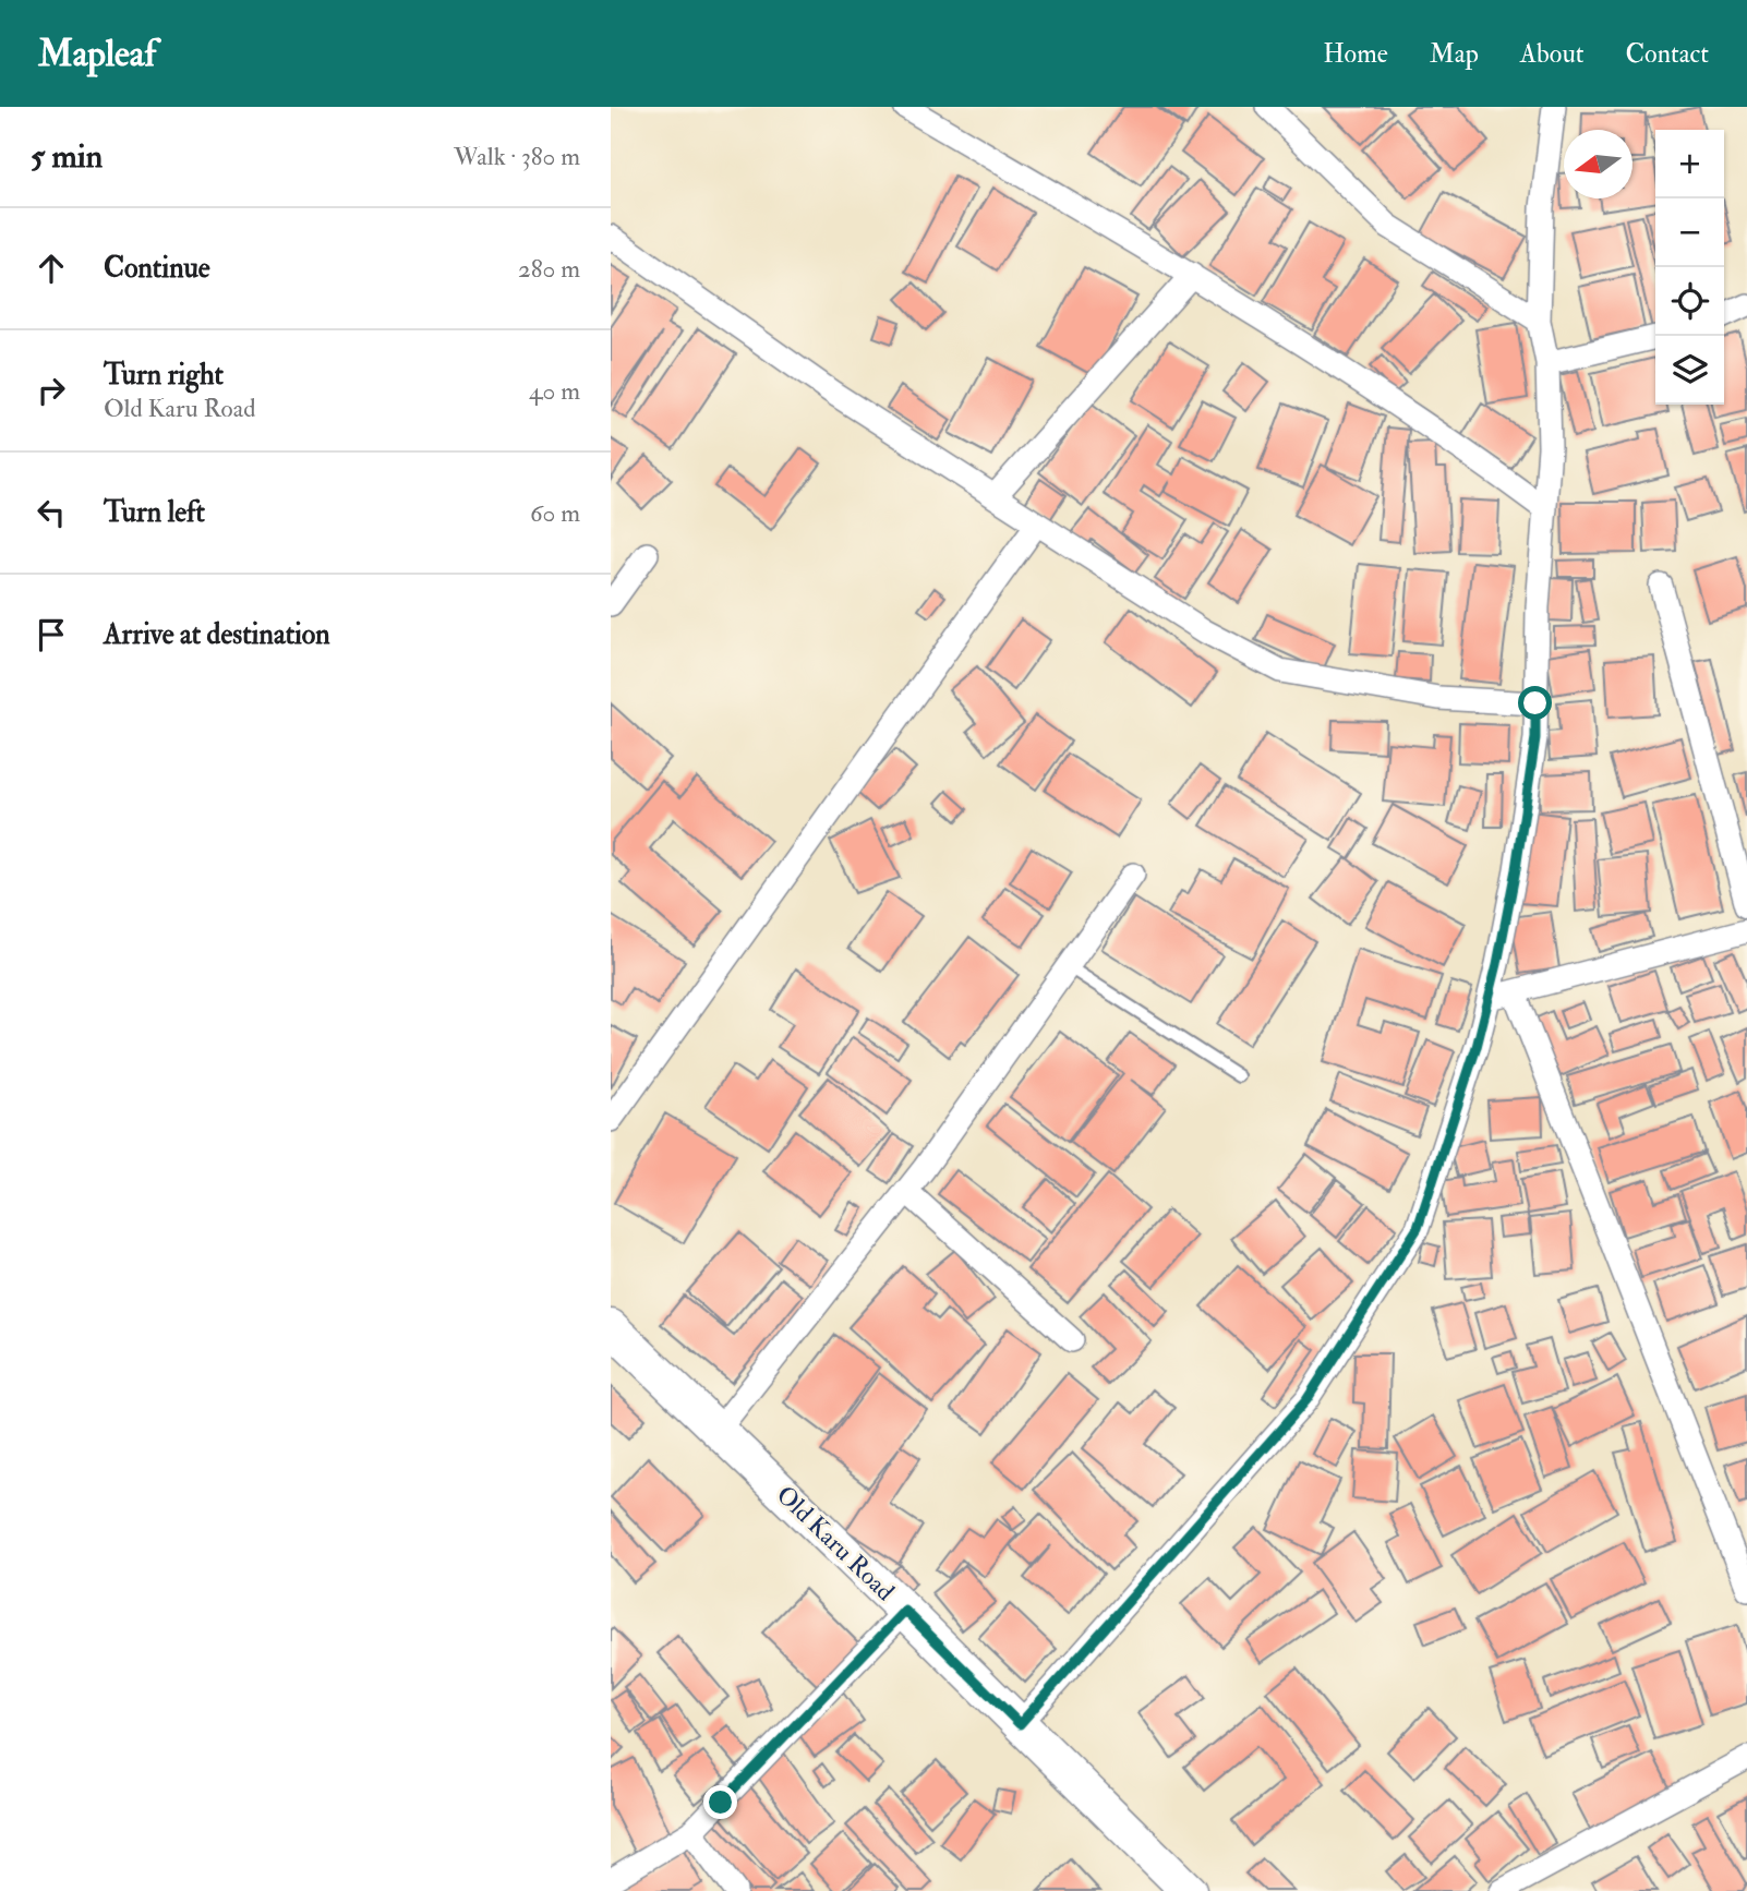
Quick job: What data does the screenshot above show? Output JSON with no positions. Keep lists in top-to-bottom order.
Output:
{
  "streets": {
    "main road": ["Old Karu Road"]
  },
  "north": "left",
  "page": {
    "header": "Mapleaf",
    "nav": [
      "Home",
      "Map",
      "About",
      "Contact"
    ],
    "heading": ["5 min", "Walk · 380 m"],
    "map_buttons": ["+", "−"],
    "list": [
      ["Continue", "280 m"],
      ["Turn right", "Old Karu Road", "40 m"],
      ["Turn left", "60 m"],
      "Arrive at destination"
    ]
  }
}
